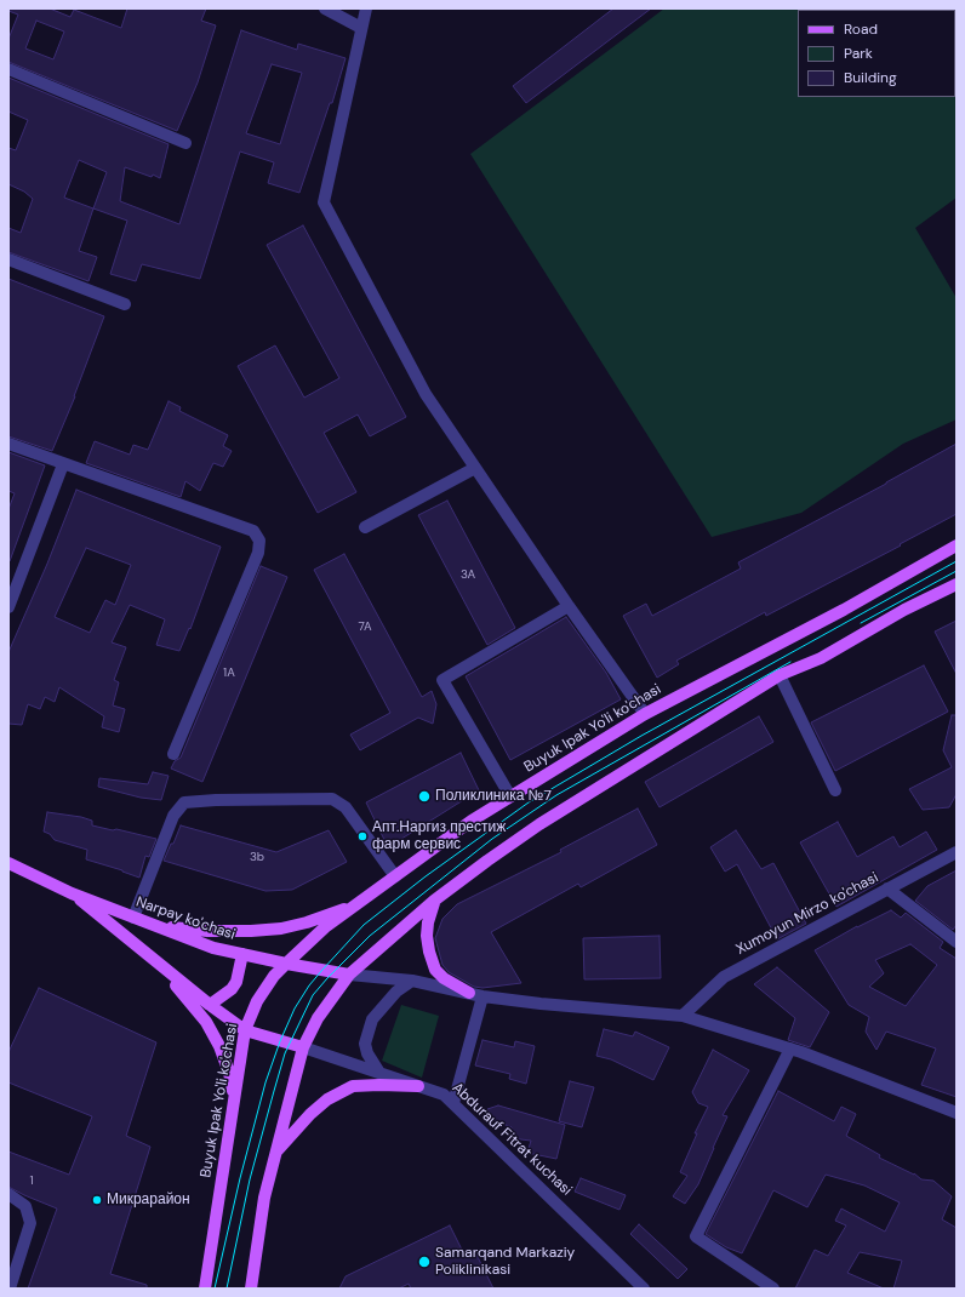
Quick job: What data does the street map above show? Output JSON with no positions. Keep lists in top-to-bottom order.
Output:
{
  "streets": {
    "main road": ["Buyuk Ipak Yo'li ko'chasi", "Narpay ko'chasi"],
    "street": ["Xumoyun Mirzo ko'chasi", "Abdurauf Fitrat kuchasi"]
  },
  "crossings": [
    ["Buyuk Ipak Yo'li ko'chasi", "Narpay ko'chasi"],
    ["Narpay ko'chasi", "Abdurauf Fitrat kuchasi"]
  ],
  "places": [
    "Поликлиника №7",
    "Апт.Наргиз престиж фарм сервис",
    "Микрарайон",
    "Samarqand Markaziy Poliklinikasi"
  ],
  "house_numbers": [
    "3A",
    "7A",
    "1A",
    "3b",
    "1"
  ],
  "legend": ["Road", "Park", "Building"]
}
